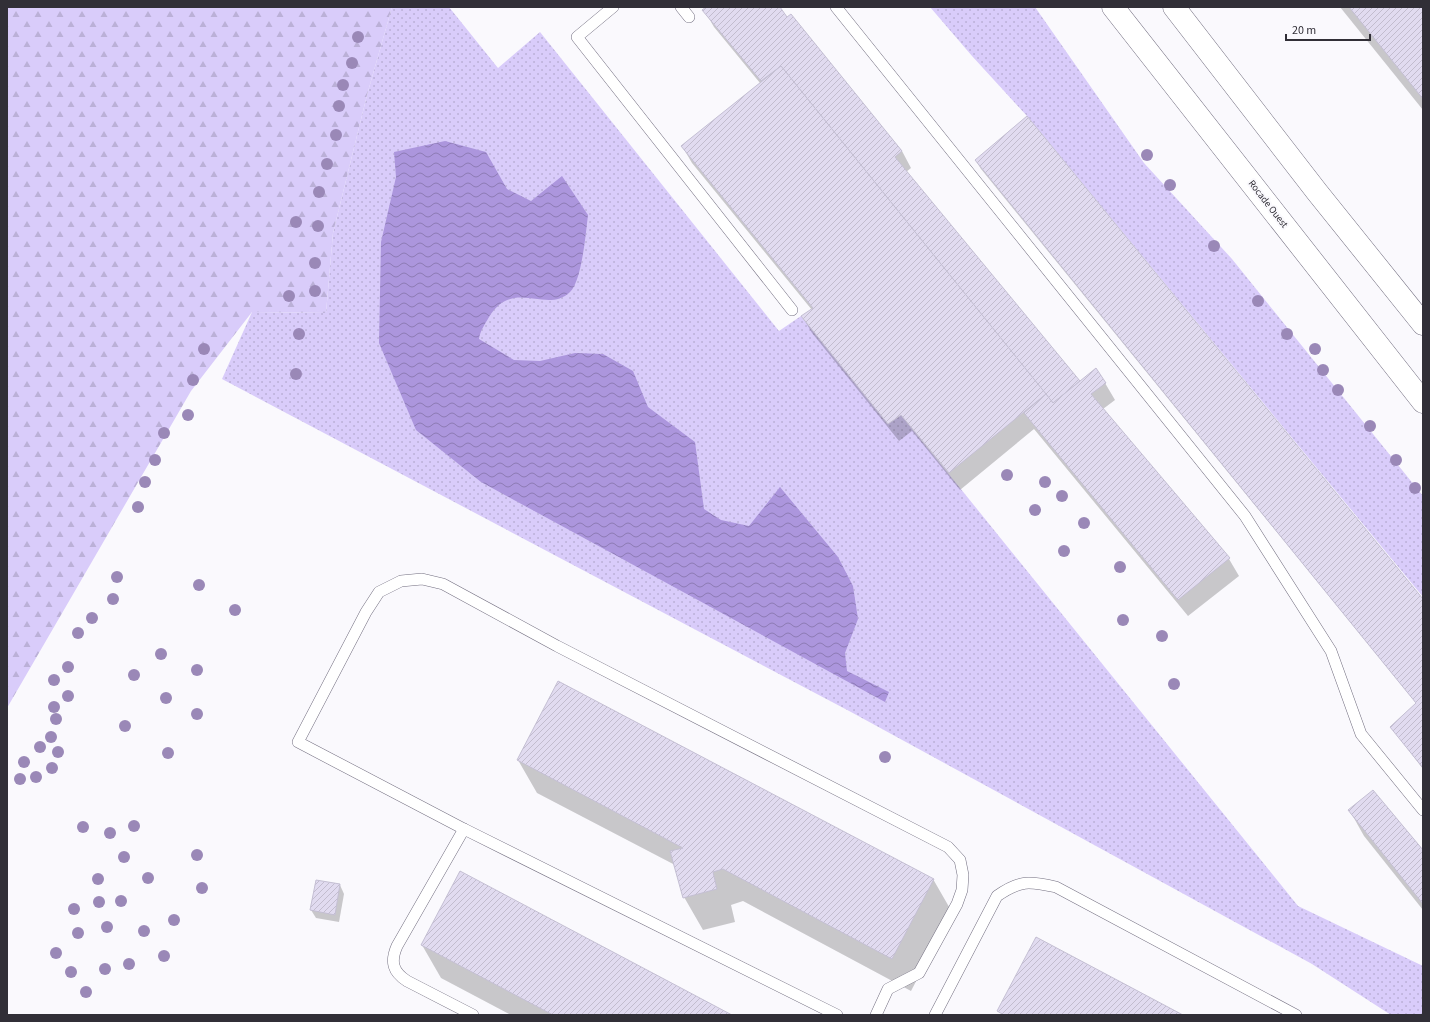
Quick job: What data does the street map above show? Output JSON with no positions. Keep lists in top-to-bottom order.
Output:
{
  "streets": {
    "highway": ["Rocade Ouest"]
  },
  "scale_bar": "20 m"
}
